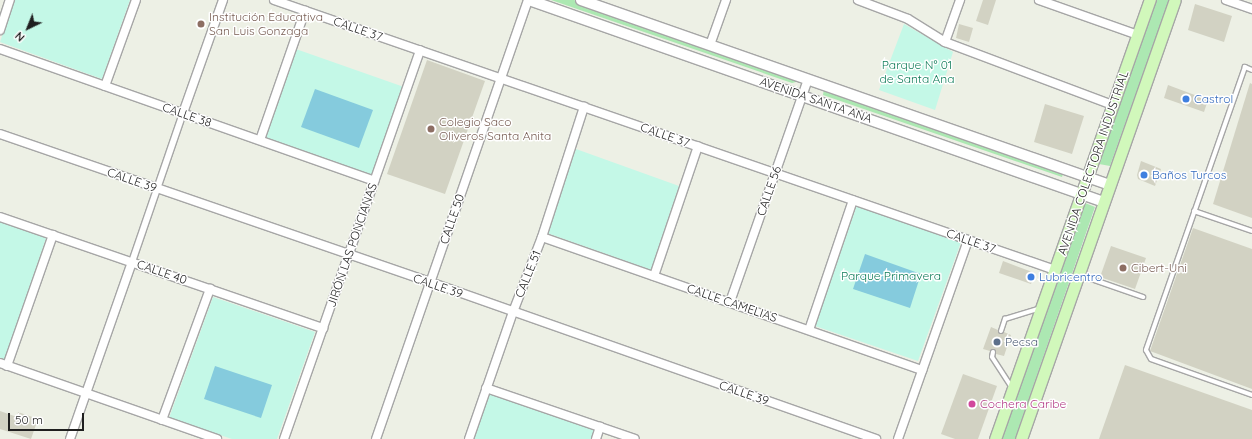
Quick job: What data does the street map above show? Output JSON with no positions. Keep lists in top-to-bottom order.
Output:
{
  "streets": {
    "main road": ["AVENIDA COLECTORA INDUSTRIAL"],
    "street": [
      "CALLE 37",
      "AVENIDA SANTA ANA",
      "CALLE 38",
      "CALLE 39",
      "CALLE 56",
      "CALLE 50",
      "JIRÓN LAS PONCIANAS",
      "CALLE 40",
      "CALLE 51",
      "CALLE CAMELIAS"
    ]
  },
  "crossings": [
    ["CALLE 37", "AVENIDA COLECTORA INDUSTRIAL"],
    ["CALLE 37", "CALLE 56"],
    ["CALLE 37", "CALLE 50"],
    ["CALLE 37", "JIRÓN LAS PONCIANAS"],
    ["CALLE 37", "CALLE 51"],
    ["AVENIDA SANTA ANA", "AVENIDA COLECTORA INDUSTRIAL"],
    ["AVENIDA SANTA ANA", "CALLE 56"],
    ["AVENIDA SANTA ANA", "CALLE 50"],
    ["CALLE 38", "JIRÓN LAS PONCIANAS"],
    ["CALLE 39", "CALLE 50"],
    ["CALLE 39", "JIRÓN LAS PONCIANAS"],
    ["CALLE 39", "CALLE 51"],
    ["CALLE 56", "CALLE CAMELIAS"],
    ["JIRÓN LAS PONCIANAS", "CALLE 40"],
    ["CALLE 51", "CALLE CAMELIAS"]
  ],
  "parks": ["Parque N° 01 de Santa Ana", "Parque Primavera"],
  "places": [
    "Institución Educativa San Luis Gonzaga",
    "Castrol",
    "Colegio Saco Oliveros Santa Anita",
    "Baños Turcos",
    "Cibert-Uni",
    "Lubricentro",
    "Pecsa",
    "Cochera Caribe"
  ],
  "scale_bar": "50 m",
  "north": "bottom left"
}
